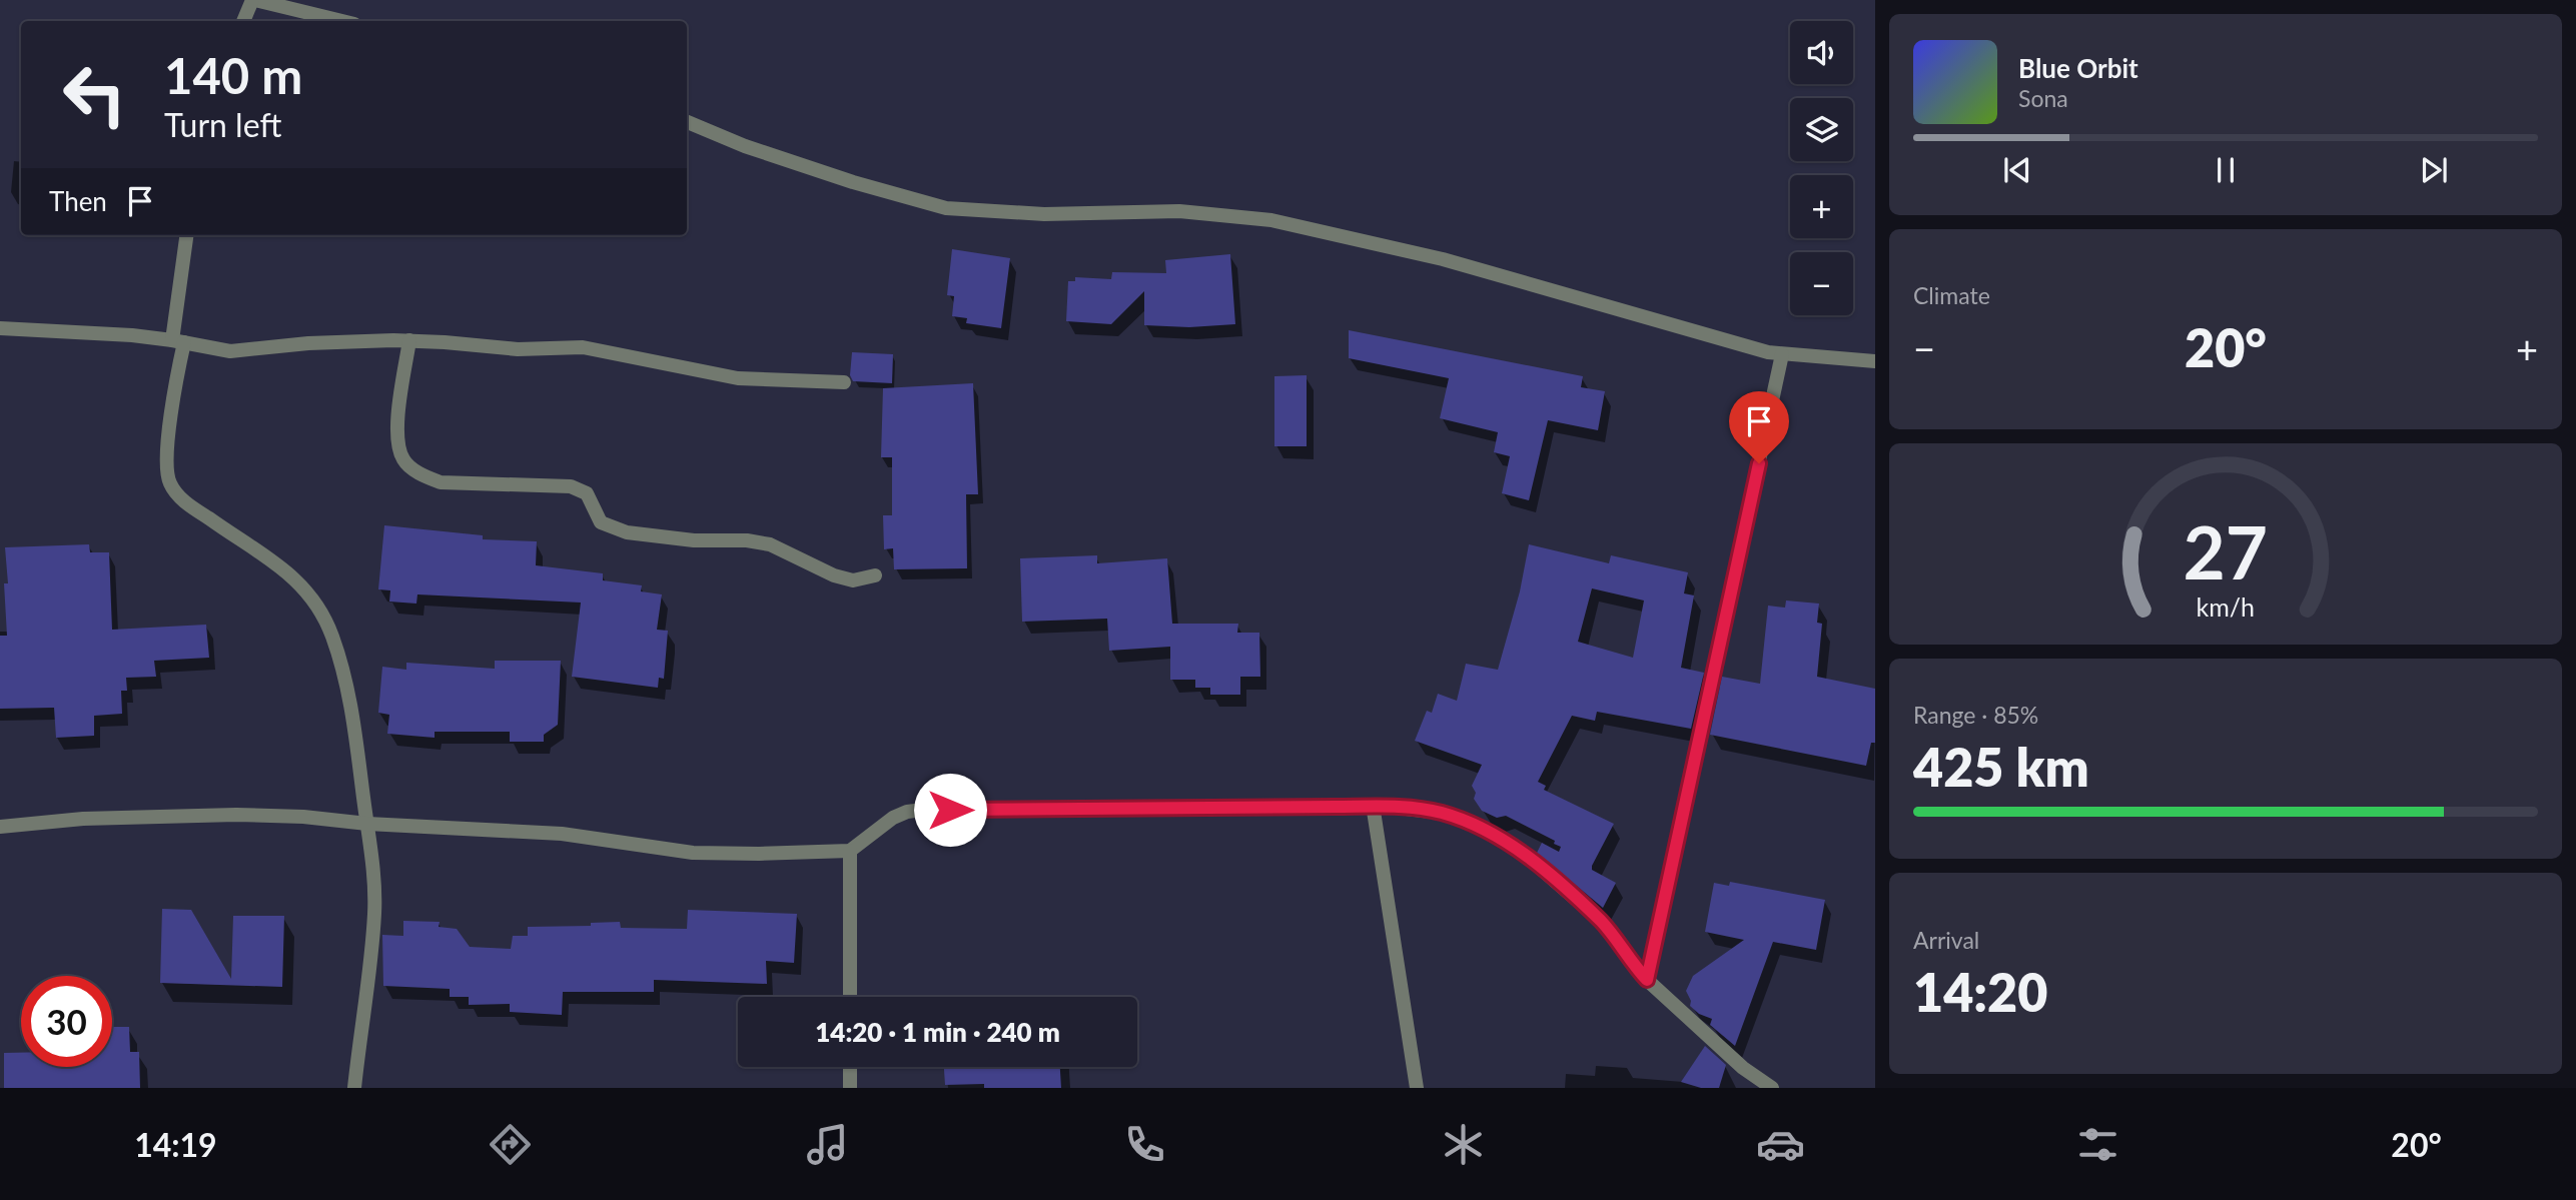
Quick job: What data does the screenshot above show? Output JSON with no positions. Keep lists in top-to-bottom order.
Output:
{
  "page": {
    "map_buttons": ["+", "−"],
    "turn": ["140 m", "Turn left"],
    "song": ["Blue Orbit", "Sona"],
    "then": "Then",
    "tile": [
      "Climate",
      ["Range · 85%", "425 km"],
      ["Arrival", "14:20"]
    ],
    "heat": ["−", "20°", "+"],
    "limit": "30",
    "trip": "14:20 · 1 min · 240 m",
    "tabs": ["14:19", "20°"],
    "gauge": ["27", "km/h"]
  }
}
